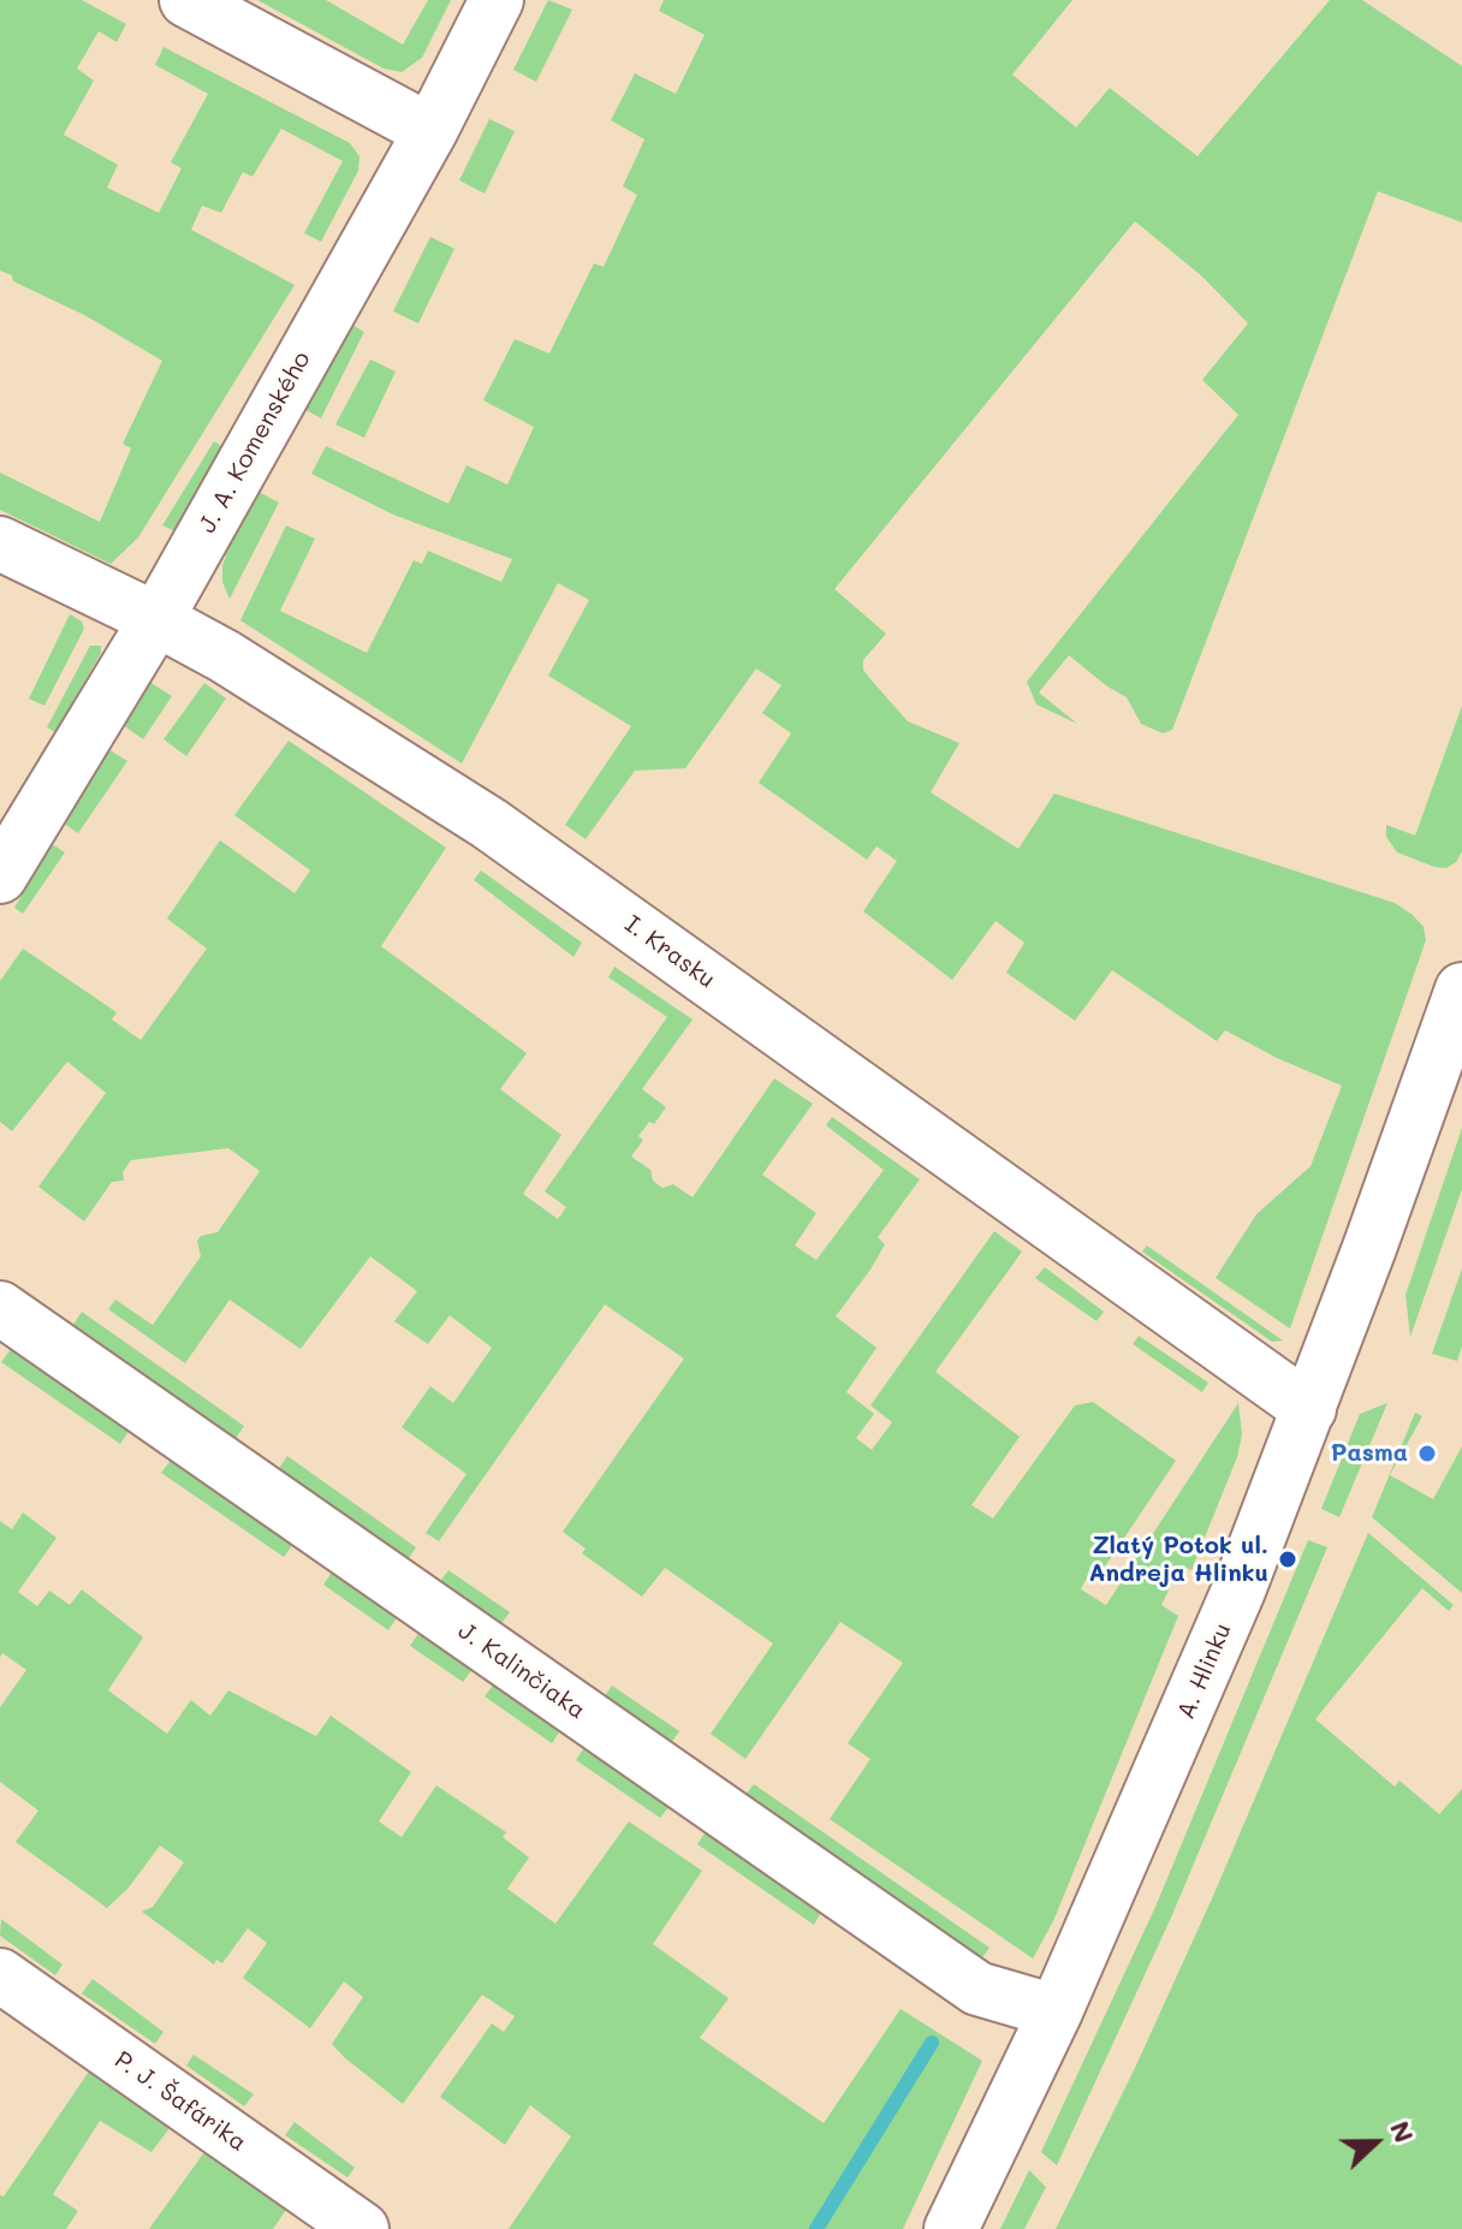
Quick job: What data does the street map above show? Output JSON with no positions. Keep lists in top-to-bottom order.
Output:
{
  "streets": {
    "street": [
      "J. A. Komenského",
      "I. Krasku",
      "J. Kalinčiaka",
      "A. Hlinku",
      "P. J. Šafárika"
    ]
  },
  "crossings": [
    ["J. A. Komenského", "I. Krasku"],
    ["I. Krasku", "A. Hlinku"],
    ["J. Kalinčiaka", "A. Hlinku"]
  ],
  "places": ["Pasma", "Zlatý Potok ul. Andreja Hlinku"],
  "north": "right"
}
